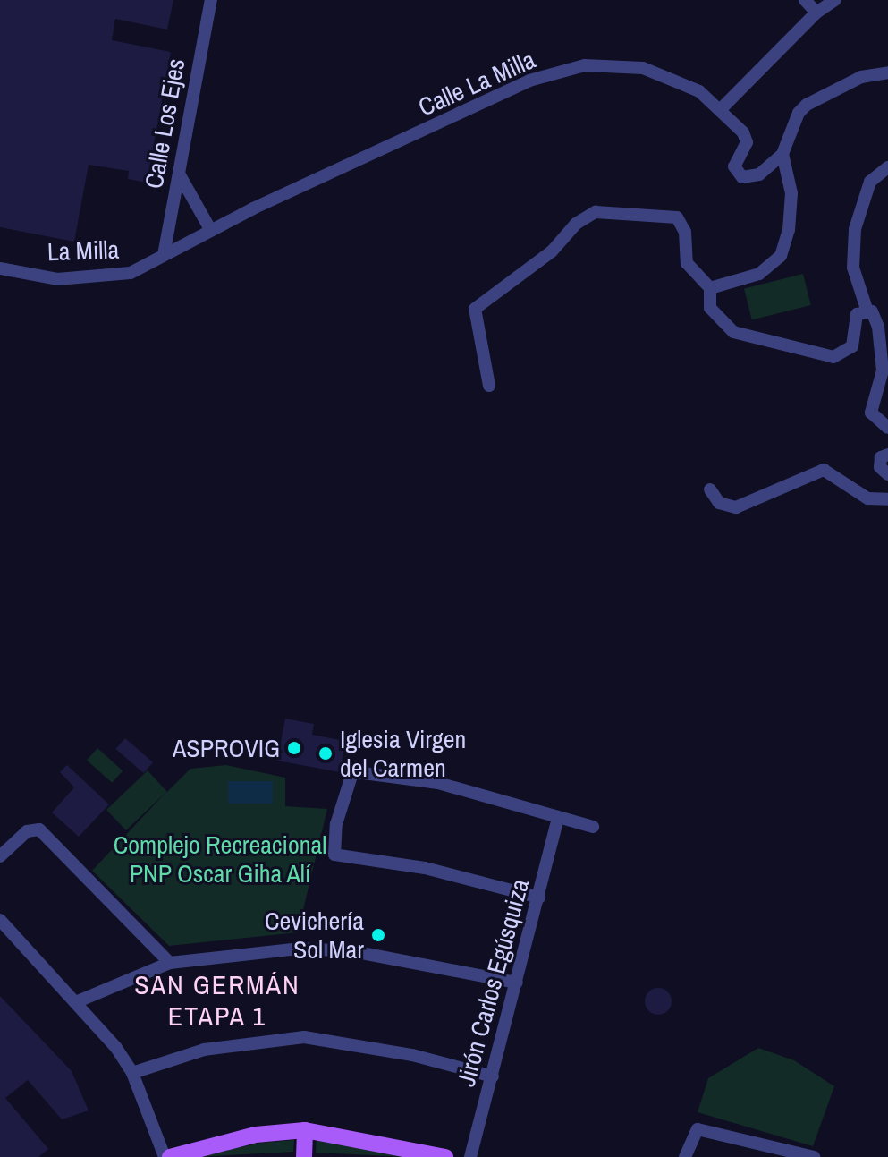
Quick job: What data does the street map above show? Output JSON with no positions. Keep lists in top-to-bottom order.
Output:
{
  "streets": {
    "street": [
      "Calle La Milla",
      "Calle Los Ejes",
      "La Milla",
      "Jirón Carlos Egúsquiza"
    ]
  },
  "crossings": [
    ["Calle La Milla", "Calle Los Ejes"],
    ["Calle La Milla", "La Milla"],
    ["Calle Los Ejes", "La Milla"]
  ],
  "districts": ["SAN GERMÁN ETAPA 1"],
  "parks": ["Complejo Recreacional PNP Oscar Giha Alí"],
  "places": ["ASPROVIG", "Iglesia Virgen del Carmen", "Cevichería Sol Mar"]
}
